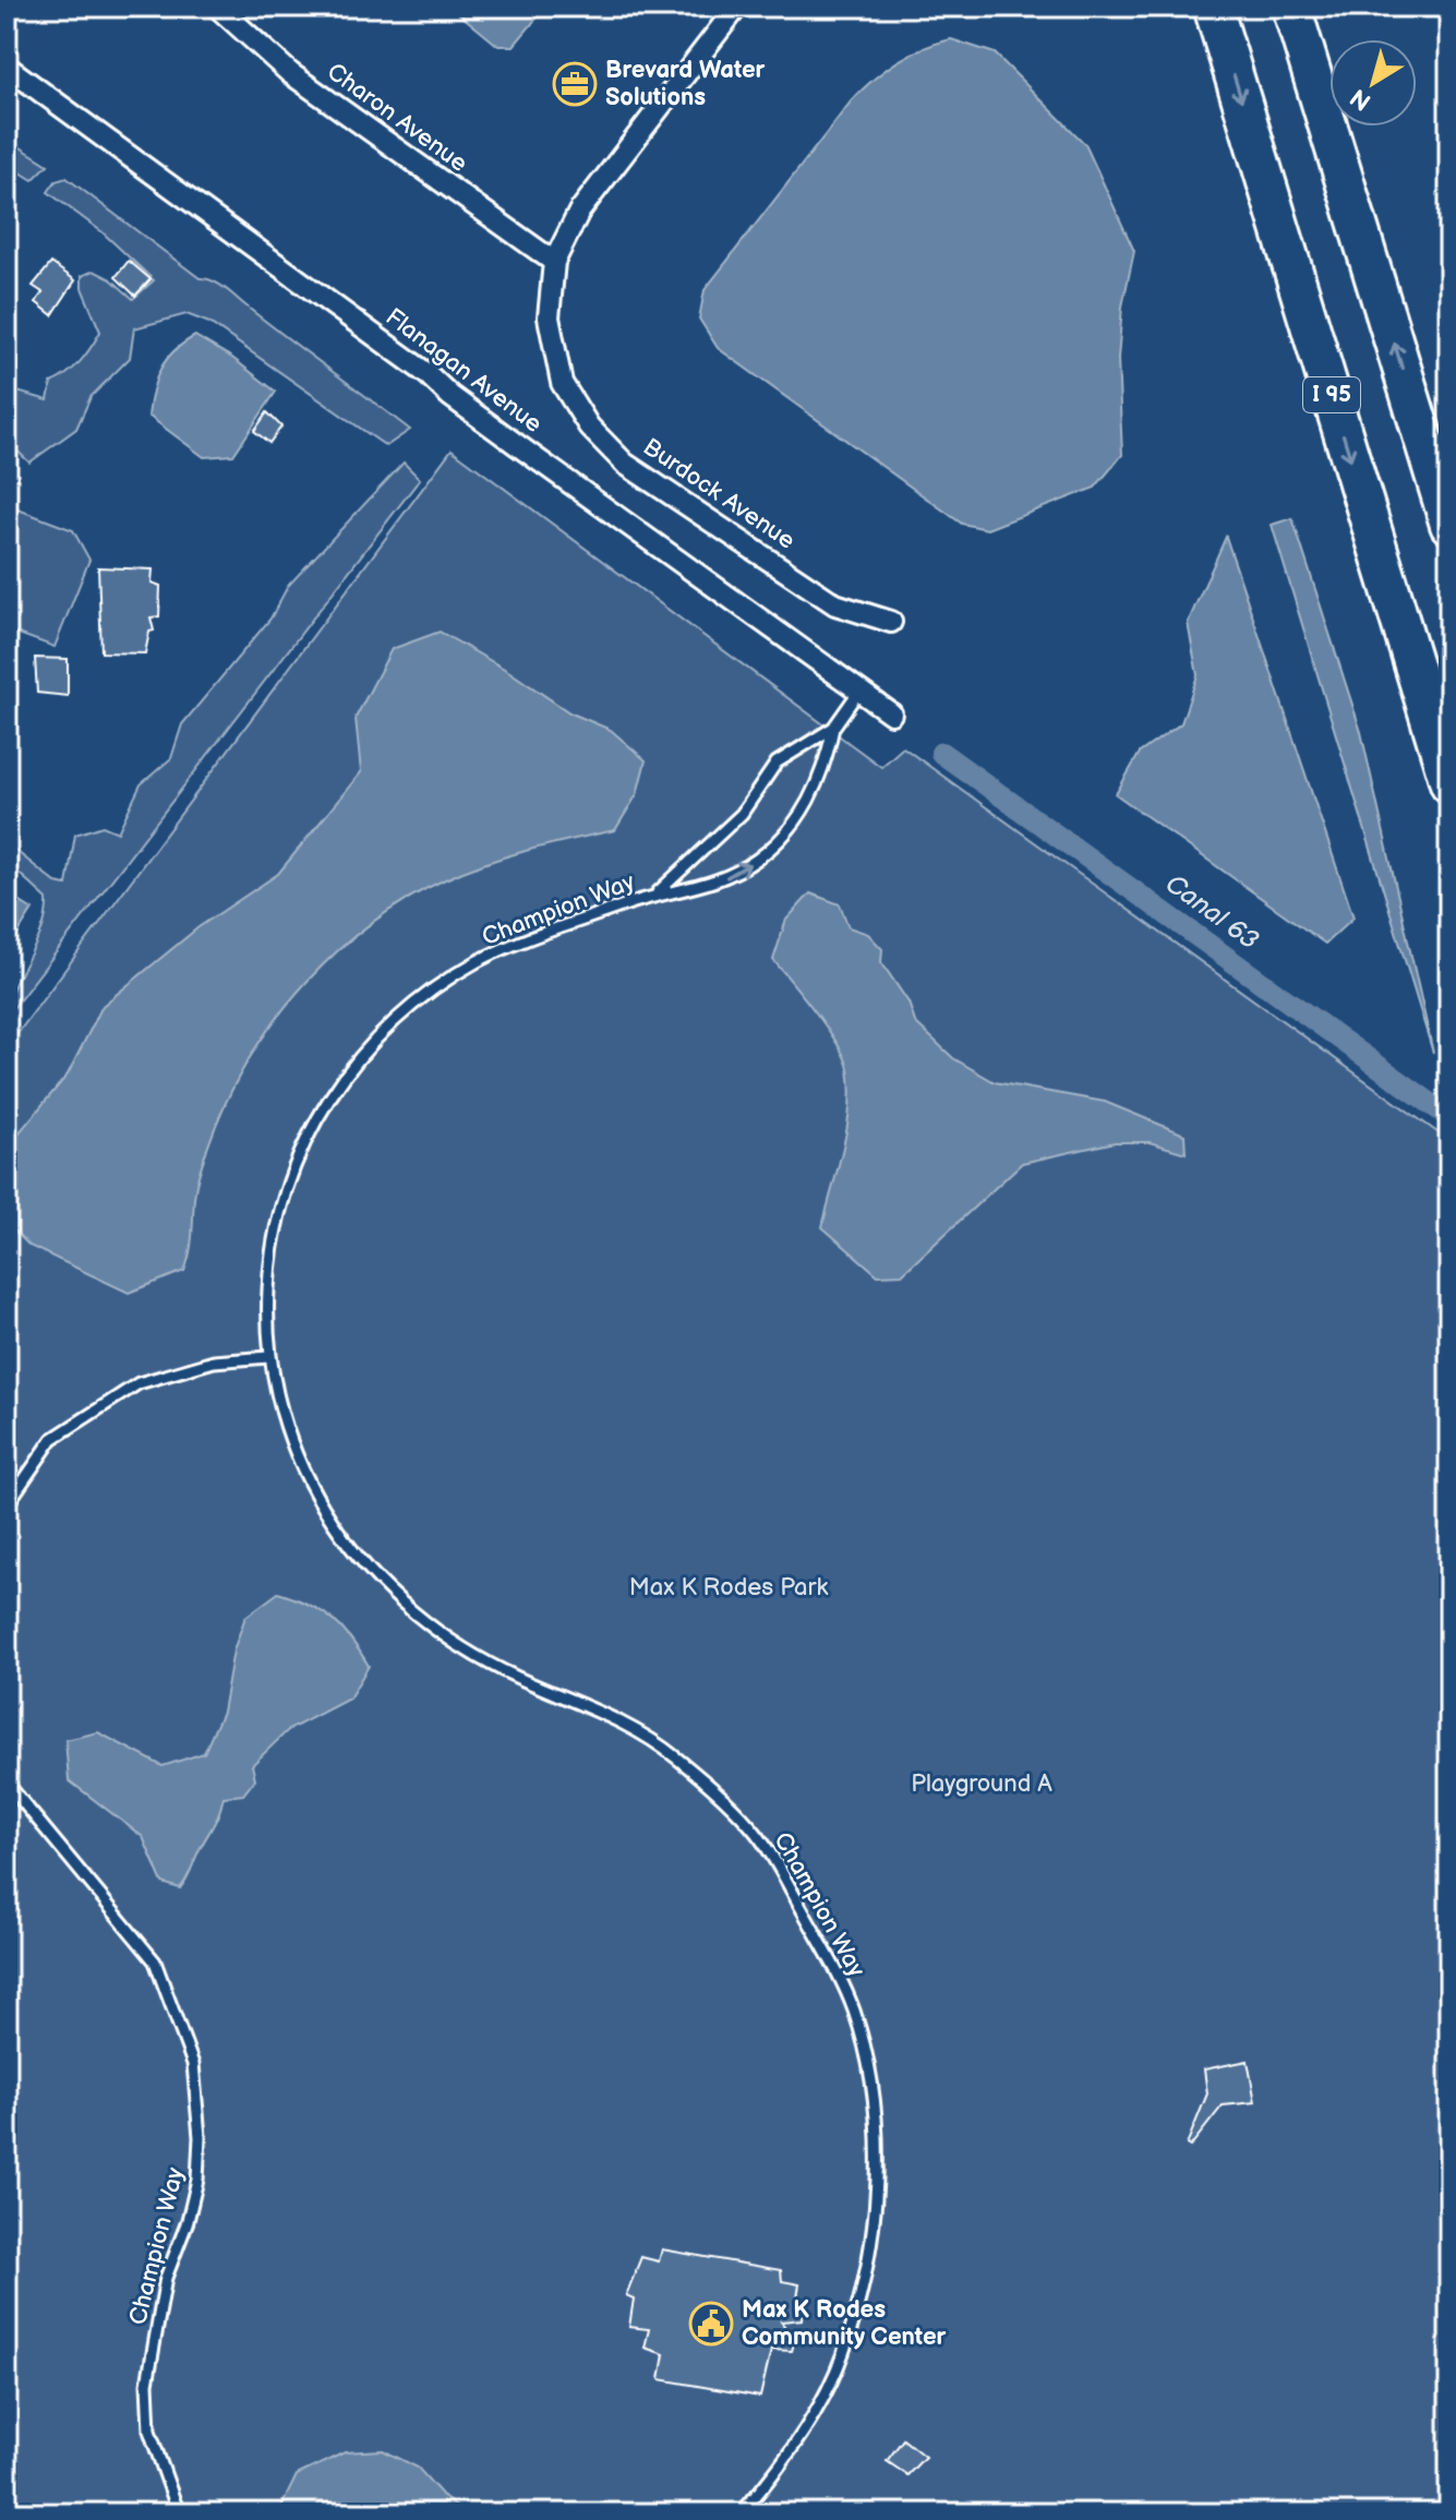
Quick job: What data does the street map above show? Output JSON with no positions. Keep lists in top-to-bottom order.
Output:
{
  "streets": {
    "highway": ["I 95"],
    "street": ["Charon Avenue", "Flanagan Avenue", "Burdock Avenue"],
    "lane": ["Champion Way"]
  },
  "crossings": [
    ["Charon Avenue", "Burdock Avenue"],
    ["Flanagan Avenue", "Champion Way"]
  ],
  "water": ["Canal 63"],
  "parks": ["Max K Rodes Park", "Playground A"],
  "places": {
    "office": ["Brevard Water Solutions"],
    "public building": ["Max K Rodes Community Center"]
  },
  "north": "bottom left"
}
